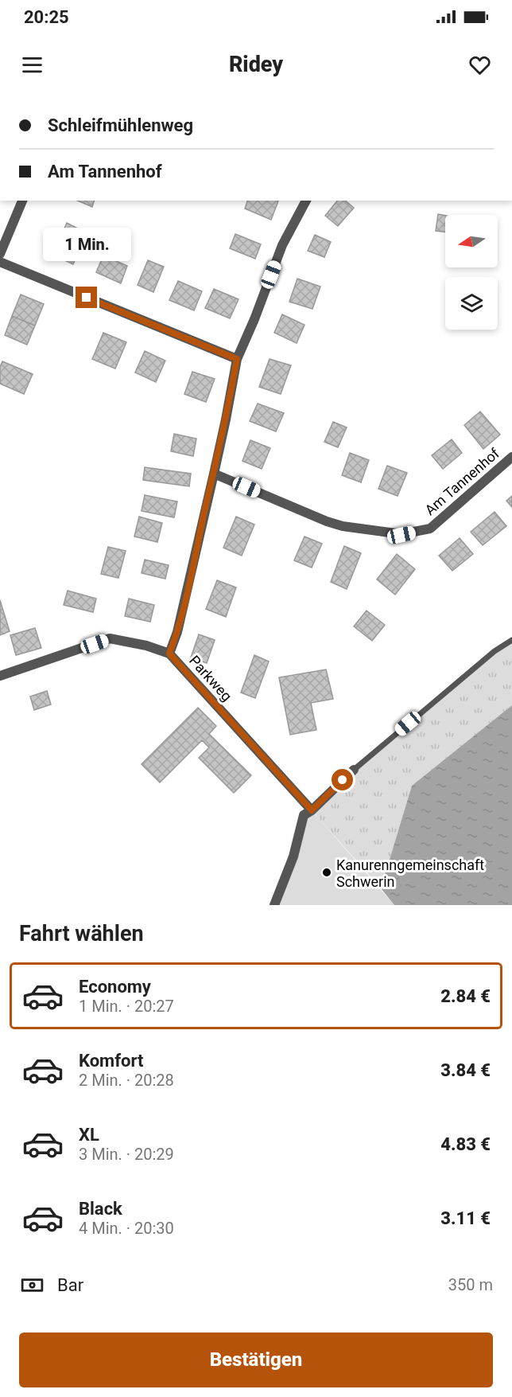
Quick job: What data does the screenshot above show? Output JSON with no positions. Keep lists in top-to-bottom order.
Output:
{
  "streets": {
    "street": ["Am Tannenhof", "Parkweg"]
  },
  "places": ["Kanurenngemeinschaft Schwerin"],
  "north": "left",
  "page": {
    "status": "20:25",
    "header": "Ridey",
    "banner": ["Schleifmühlenweg", "Am Tannenhof"],
    "bubble": "1 Min.",
    "heading": "Fahrt wählen",
    "list": [
      {
        "name": "Economy",
        "note": "1 Min. · 20:27",
        "value": "2.84 €"
      },
      {
        "name": "Komfort",
        "note": "2 Min. · 20:28",
        "value": "3.84 €"
      },
      {
        "name": "XL",
        "note": "3 Min. · 20:29",
        "value": "4.83 €"
      },
      {
        "name": "Black",
        "note": "4 Min. · 20:30",
        "value": "3.11 €"
      }
    ],
    "pay": ["Bar", "350 m"],
    "buttons": "Bestätigen"
  }
}
